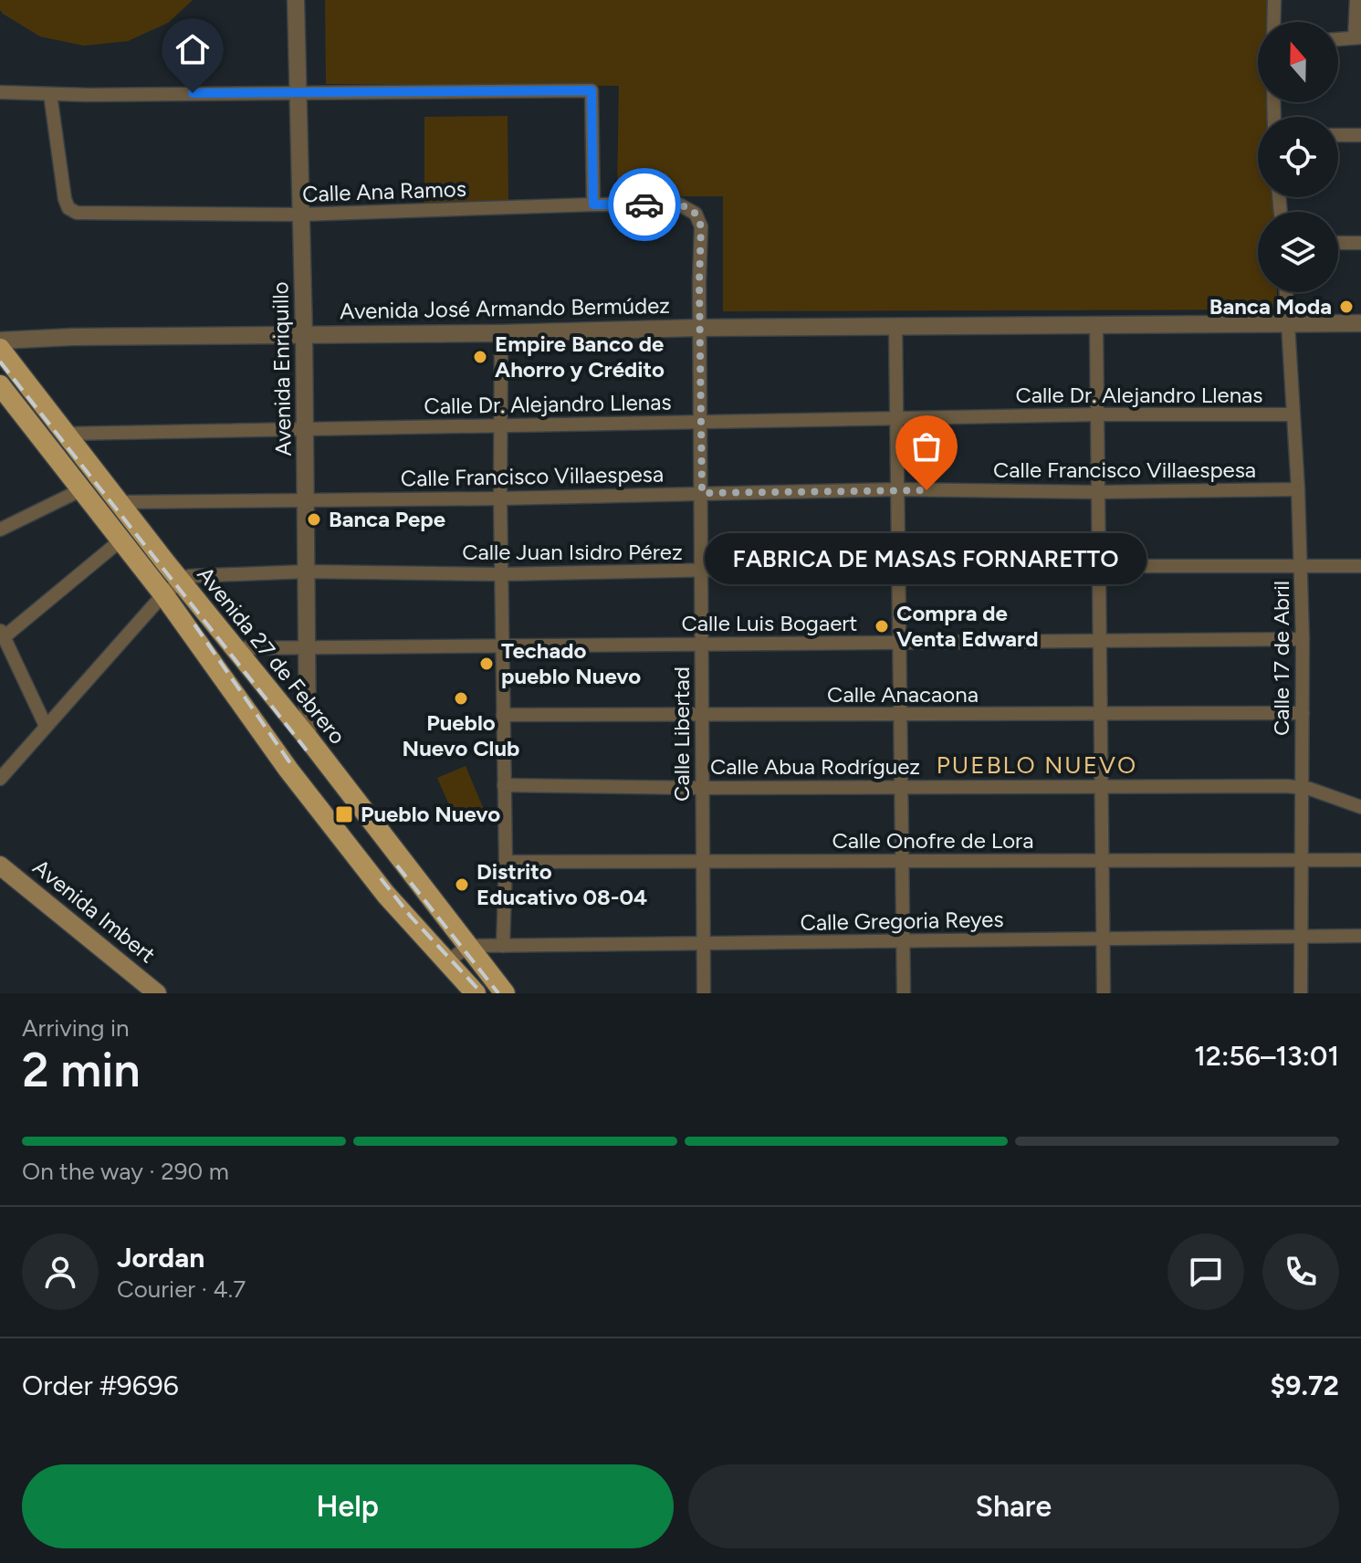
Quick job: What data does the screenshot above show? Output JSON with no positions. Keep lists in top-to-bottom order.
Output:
{
  "streets": {
    "main road": ["Avenida 27 de Febrero", "Avenida Imbert"],
    "street": [
      "Calle Ana Ramos",
      "Avenida José Armando Bermúdez",
      "Avenida Enriquillo",
      "Calle Dr. Alejandro Llenas",
      "Calle Francisco Villaespesa",
      "Calle Juan Isidro Pérez",
      "Calle Luis Bogaert",
      "Calle 17 de Abril",
      "Calle Anacaona",
      "Calle Libertad",
      "Calle Abua Rodríguez",
      "Calle Onofre de Lora",
      "Calle Gregoria Reyes"
    ]
  },
  "crossings": [
    ["Calle Ana Ramos", "Avenida Enriquillo"],
    ["Calle Ana Ramos", "Calle Libertad"],
    ["Avenida José Armando Bermúdez", "Avenida Enriquillo"],
    ["Avenida José Armando Bermúdez", "Calle 17 de Abril"],
    ["Avenida José Armando Bermúdez", "Calle Libertad"],
    ["Avenida Enriquillo", "Calle Dr. Alejandro Llenas"],
    ["Avenida Enriquillo", "Calle Francisco Villaespesa"],
    ["Avenida Enriquillo", "Calle Juan Isidro Pérez"],
    ["Avenida Enriquillo", "Calle Luis Bogaert"],
    ["Avenida Enriquillo", "Avenida 27 de Febrero"],
    ["Calle Dr. Alejandro Llenas", "Avenida 27 de Febrero"],
    ["Calle Dr. Alejandro Llenas", "Calle 17 de Abril"],
    ["Calle Dr. Alejandro Llenas", "Calle Libertad"],
    ["Calle Francisco Villaespesa", "Avenida 27 de Febrero"],
    ["Calle Francisco Villaespesa", "Calle 17 de Abril"],
    ["Calle Francisco Villaespesa", "Calle Libertad"],
    ["Calle Juan Isidro Pérez", "Avenida 27 de Febrero"],
    ["Calle Juan Isidro Pérez", "Calle 17 de Abril"],
    ["Calle Juan Isidro Pérez", "Calle Libertad"],
    ["Calle Luis Bogaert", "Avenida 27 de Febrero"],
    ["Calle Luis Bogaert", "Calle 17 de Abril"],
    ["Calle Luis Bogaert", "Calle Libertad"],
    ["Avenida 27 de Febrero", "Calle Gregoria Reyes"],
    ["Calle 17 de Abril", "Calle Anacaona"],
    ["Calle 17 de Abril", "Calle Abua Rodríguez"],
    ["Calle 17 de Abril", "Calle Onofre de Lora"],
    ["Calle 17 de Abril", "Calle Gregoria Reyes"],
    ["Calle Anacaona", "Calle Libertad"],
    ["Calle Libertad", "Calle Abua Rodríguez"],
    ["Calle Libertad", "Calle Onofre de Lora"],
    ["Calle Libertad", "Calle Gregoria Reyes"]
  ],
  "districts": ["PUEBLO NUEVO"],
  "places": {
    "other": [
      "Banca Moda",
      "Empire Banco de Ahorro y Crédito",
      "FABRICA DE MASAS FORNARETTO",
      "Banca Pepe",
      "Compra de Venta Edward",
      "Techado pueblo Nuevo",
      "Pueblo Nuevo Club",
      "Distrito Educativo 08-04"
    ],
    "transit": ["Pueblo Nuevo"]
  },
  "north": "top",
  "page": {
    "bubble": "FABRICA DE MASAS FORNARETTO",
    "heading": ["2 min", "Arriving in", "12:56–13:01"],
    "panel": [
      "Jordan",
      "Courier · 4.7",
      "Order #9696",
      "$9.72"
    ],
    "bar": "On the way · 290 m",
    "buttons": ["Help", "Share"]
  }
}
